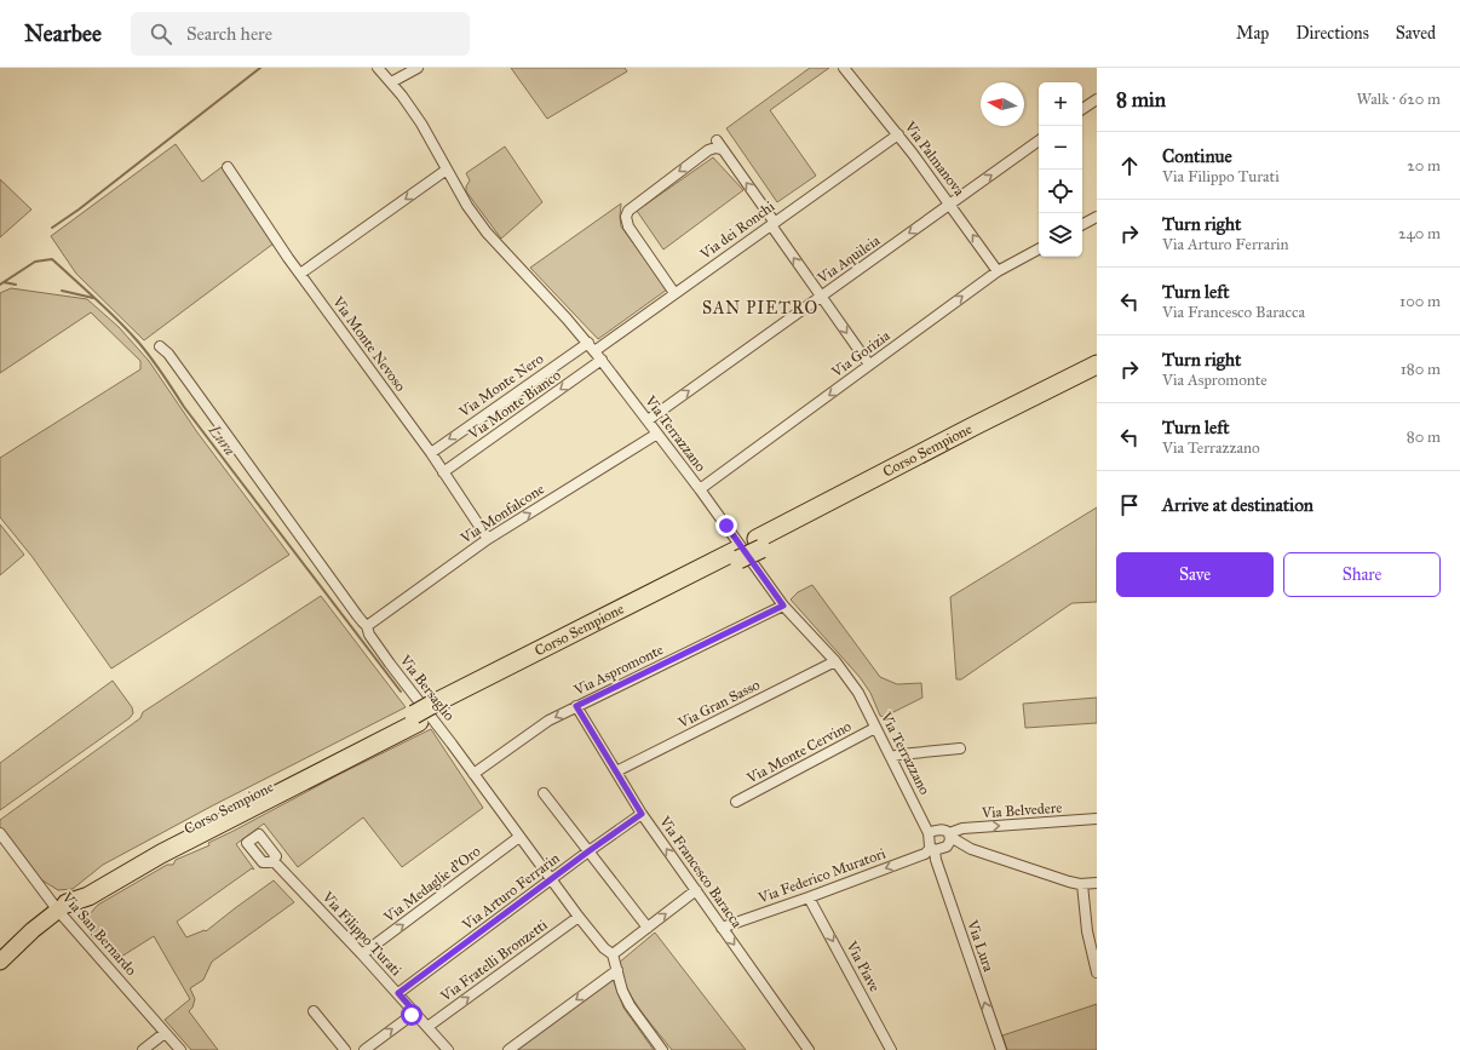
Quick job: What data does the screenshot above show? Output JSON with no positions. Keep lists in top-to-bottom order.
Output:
{
  "streets": {
    "highway": ["Corso Sempione"],
    "street": [
      "Via Palmanova",
      "Via dei Ronchi",
      "Via Aquileia",
      "Via Monte Nevoso",
      "Via Gorizia",
      "Via Monte Nero",
      "Via Monte Bianco",
      "Via Terrazzano",
      "Via Monfalcone",
      "Via Aspromonte",
      "Via Bersaglio",
      "Via Gran Sasso",
      "Via Monte Cervino",
      "Via Belvedere",
      "Via Francesco Baracca",
      "Via Federico Muratori",
      "Via Medaglie d'Oro",
      "Via Arturo Ferrarin",
      "Via San Bernardo",
      "Via Filippo Turati",
      "Via Lura",
      "Via Fratelli Bronzetti",
      "Via Piave"
    ]
  },
  "crossings": [
    ["Via Palmanova", "Via dei Ronchi"],
    ["Via Palmanova", "Via Aquileia"],
    ["Via Palmanova", "Via Gorizia"],
    ["Via dei Ronchi", "Via Terrazzano"],
    ["Via Aquileia", "Via Terrazzano"],
    ["Via Monte Nevoso", "Via Monte Nero"],
    ["Via Monte Nevoso", "Via Monte Bianco"],
    ["Via Monte Nevoso", "Via Monfalcone"],
    ["Via Gorizia", "Via Terrazzano"],
    ["Via Monte Nero", "Via Terrazzano"],
    ["Via Monte Bianco", "Via Terrazzano"],
    ["Via Terrazzano", "Via Monfalcone"],
    ["Via Terrazzano", "Via Aspromonte"],
    ["Via Terrazzano", "Via Gran Sasso"],
    ["Via Terrazzano", "Via Monte Cervino"],
    ["Via Terrazzano", "Via Belvedere"],
    ["Via Terrazzano", "Via Federico Muratori"],
    ["Via Terrazzano", "Via Lura"],
    ["Corso Sempione", "Via San Bernardo"],
    ["Via Monfalcone", "Via Bersaglio"],
    ["Via Aspromonte", "Via Bersaglio"],
    ["Via Aspromonte", "Via Francesco Baracca"],
    ["Via Bersaglio", "Via Medaglie d'Oro"],
    ["Via Bersaglio", "Via Arturo Ferrarin"],
    ["Via Bersaglio", "Via Fratelli Bronzetti"],
    ["Via Gran Sasso", "Via Francesco Baracca"],
    ["Via Belvedere", "Via Federico Muratori"],
    ["Via Belvedere", "Via Lura"],
    ["Via Francesco Baracca", "Via Federico Muratori"],
    ["Via Francesco Baracca", "Via Arturo Ferrarin"],
    ["Via Federico Muratori", "Via Lura"],
    ["Via Federico Muratori", "Via Piave"],
    ["Via Medaglie d'Oro", "Via Filippo Turati"],
    ["Via Arturo Ferrarin", "Via Filippo Turati"],
    ["Via Filippo Turati", "Via Fratelli Bronzetti"]
  ],
  "one_way": [
    "Via Monte Nero",
    "Via Monte Bianco",
    "Via Monfalcone",
    "Via Federico Muratori",
    "Via Medaglie d'Oro",
    "Via Lura",
    "Via Piave"
  ],
  "districts": ["SAN PIETRO"],
  "water": ["Lura"],
  "north": "left",
  "page": {
    "header": "Nearbee",
    "search": "Search here",
    "nav": ["Map", "Directions", "Saved"],
    "heading": ["8 min", "Walk · 620 m"],
    "map_buttons": ["+", "−"],
    "list": [
      ["Continue", "Via Filippo Turati", "20 m"],
      ["Turn right", "Via Arturo Ferrarin", "240 m"],
      ["Turn left", "Via Francesco Baracca", "100 m"],
      ["Turn right", "Via Aspromonte", "180 m"],
      ["Turn left", "Via Terrazzano", "80 m"],
      "Arrive at destination"
    ],
    "buttons": ["Save", "Share"]
  }
}
